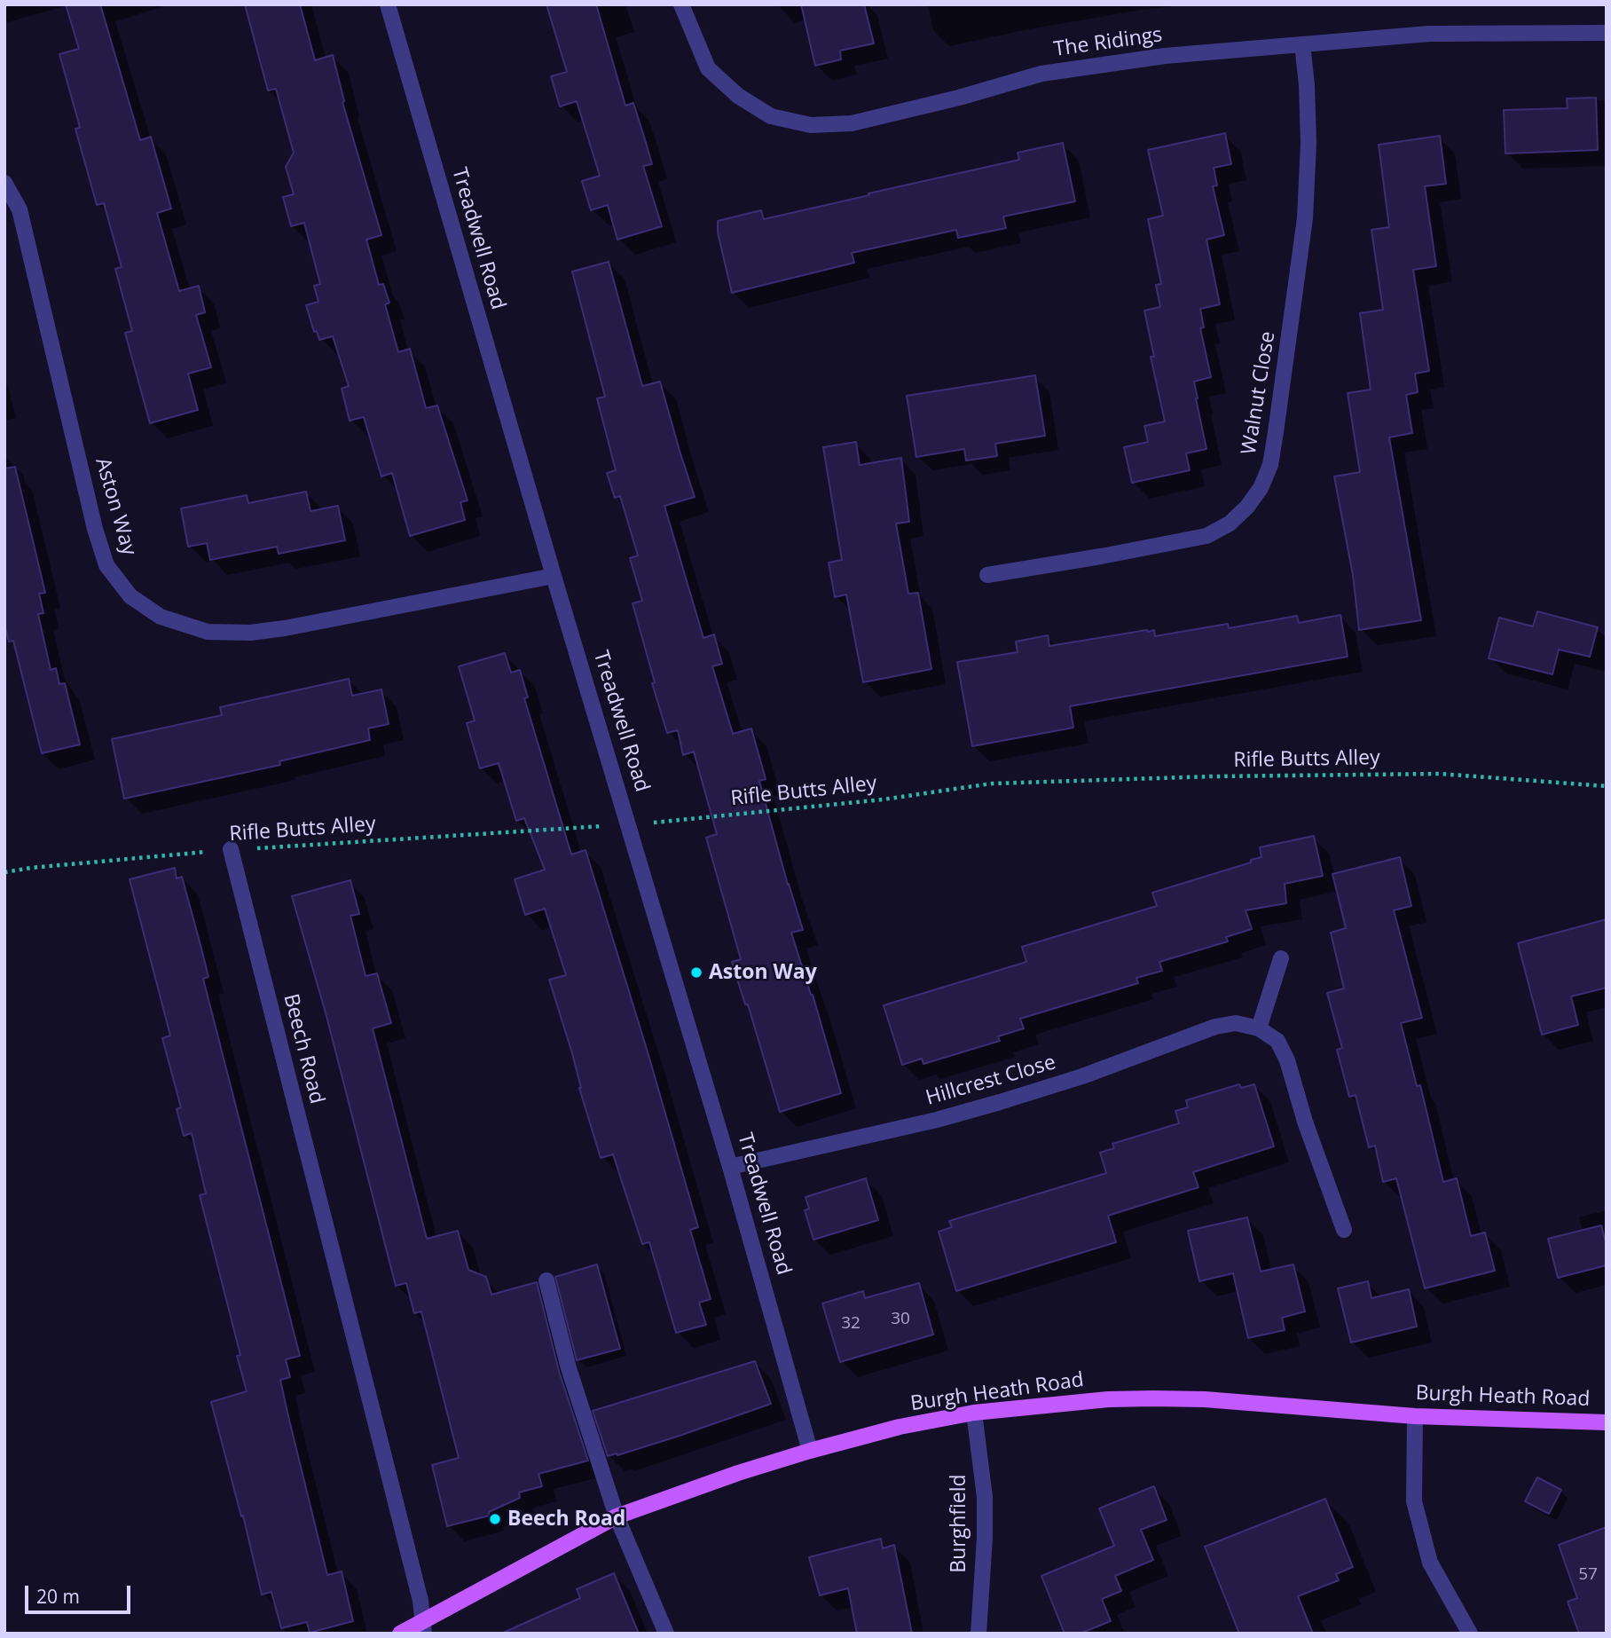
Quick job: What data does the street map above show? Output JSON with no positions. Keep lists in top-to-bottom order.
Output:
{
  "streets": {
    "main road": ["Burgh Heath Road"],
    "street": [
      "The Ridings",
      "Treadwell Road",
      "Walnut Close",
      "Aston Way",
      "Beech Road",
      "Hillcrest Close",
      "Burghfield"
    ],
    "path": ["Rifle Butts Alley"]
  },
  "crossings": [
    ["The Ridings", "Walnut Close"],
    ["Treadwell Road", "Aston Way"],
    ["Treadwell Road", "Rifle Butts Alley"],
    ["Treadwell Road", "Hillcrest Close"],
    ["Treadwell Road", "Burgh Heath Road"],
    ["Rifle Butts Alley", "Beech Road"],
    ["Beech Road", "Burgh Heath Road"],
    ["Burgh Heath Road", "Burghfield"]
  ],
  "places": ["Aston Way", "Beech Road"],
  "house_numbers": ["30", "32", "57"],
  "scale_bar": "20 m"
}
